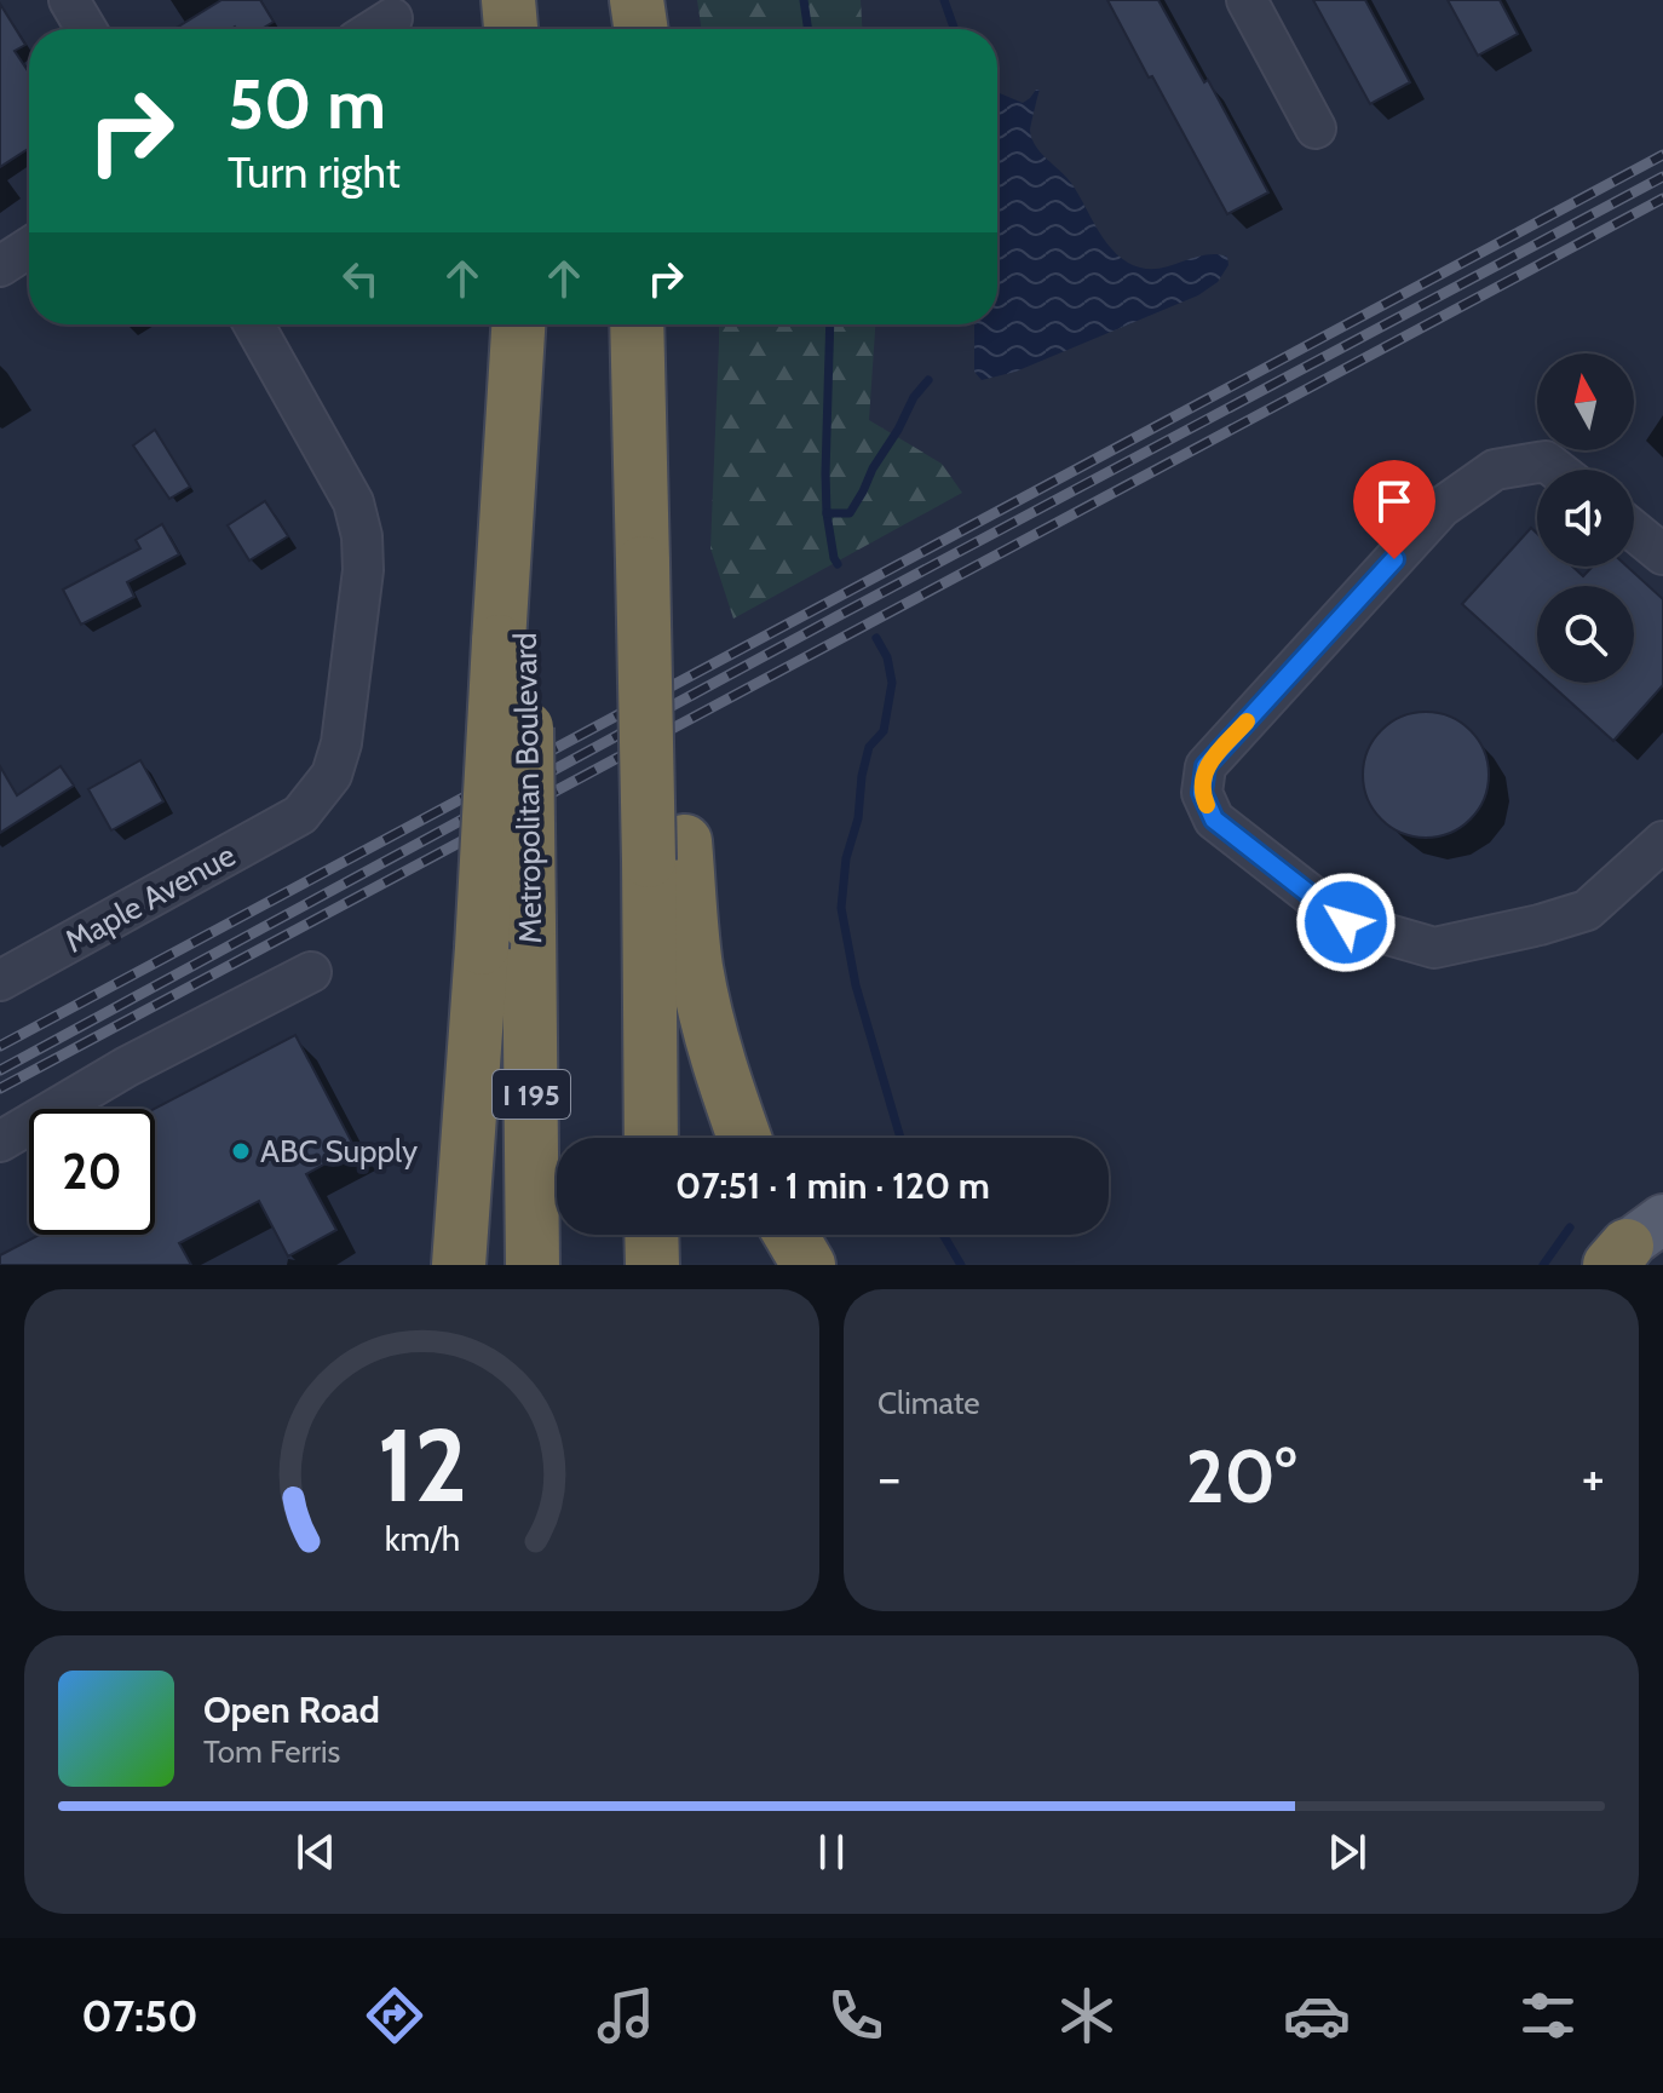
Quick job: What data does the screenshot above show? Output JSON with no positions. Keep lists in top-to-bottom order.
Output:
{
  "streets": {
    "highway": ["Metropolitan Boulevard", "I 195"],
    "street": ["Maple Avenue"]
  },
  "places": ["ABC Supply"],
  "north": "top",
  "page": {
    "turn": ["50 m", "Turn right"],
    "limit": "20",
    "trip": "07:51 · 1 min · 120 m",
    "tile": "Climate",
    "heat": ["−", "20°", "+"],
    "song": ["Open Road", "Tom Ferris"],
    "tabs": "07:50",
    "gauge": ["12", "km/h"]
  }
}
